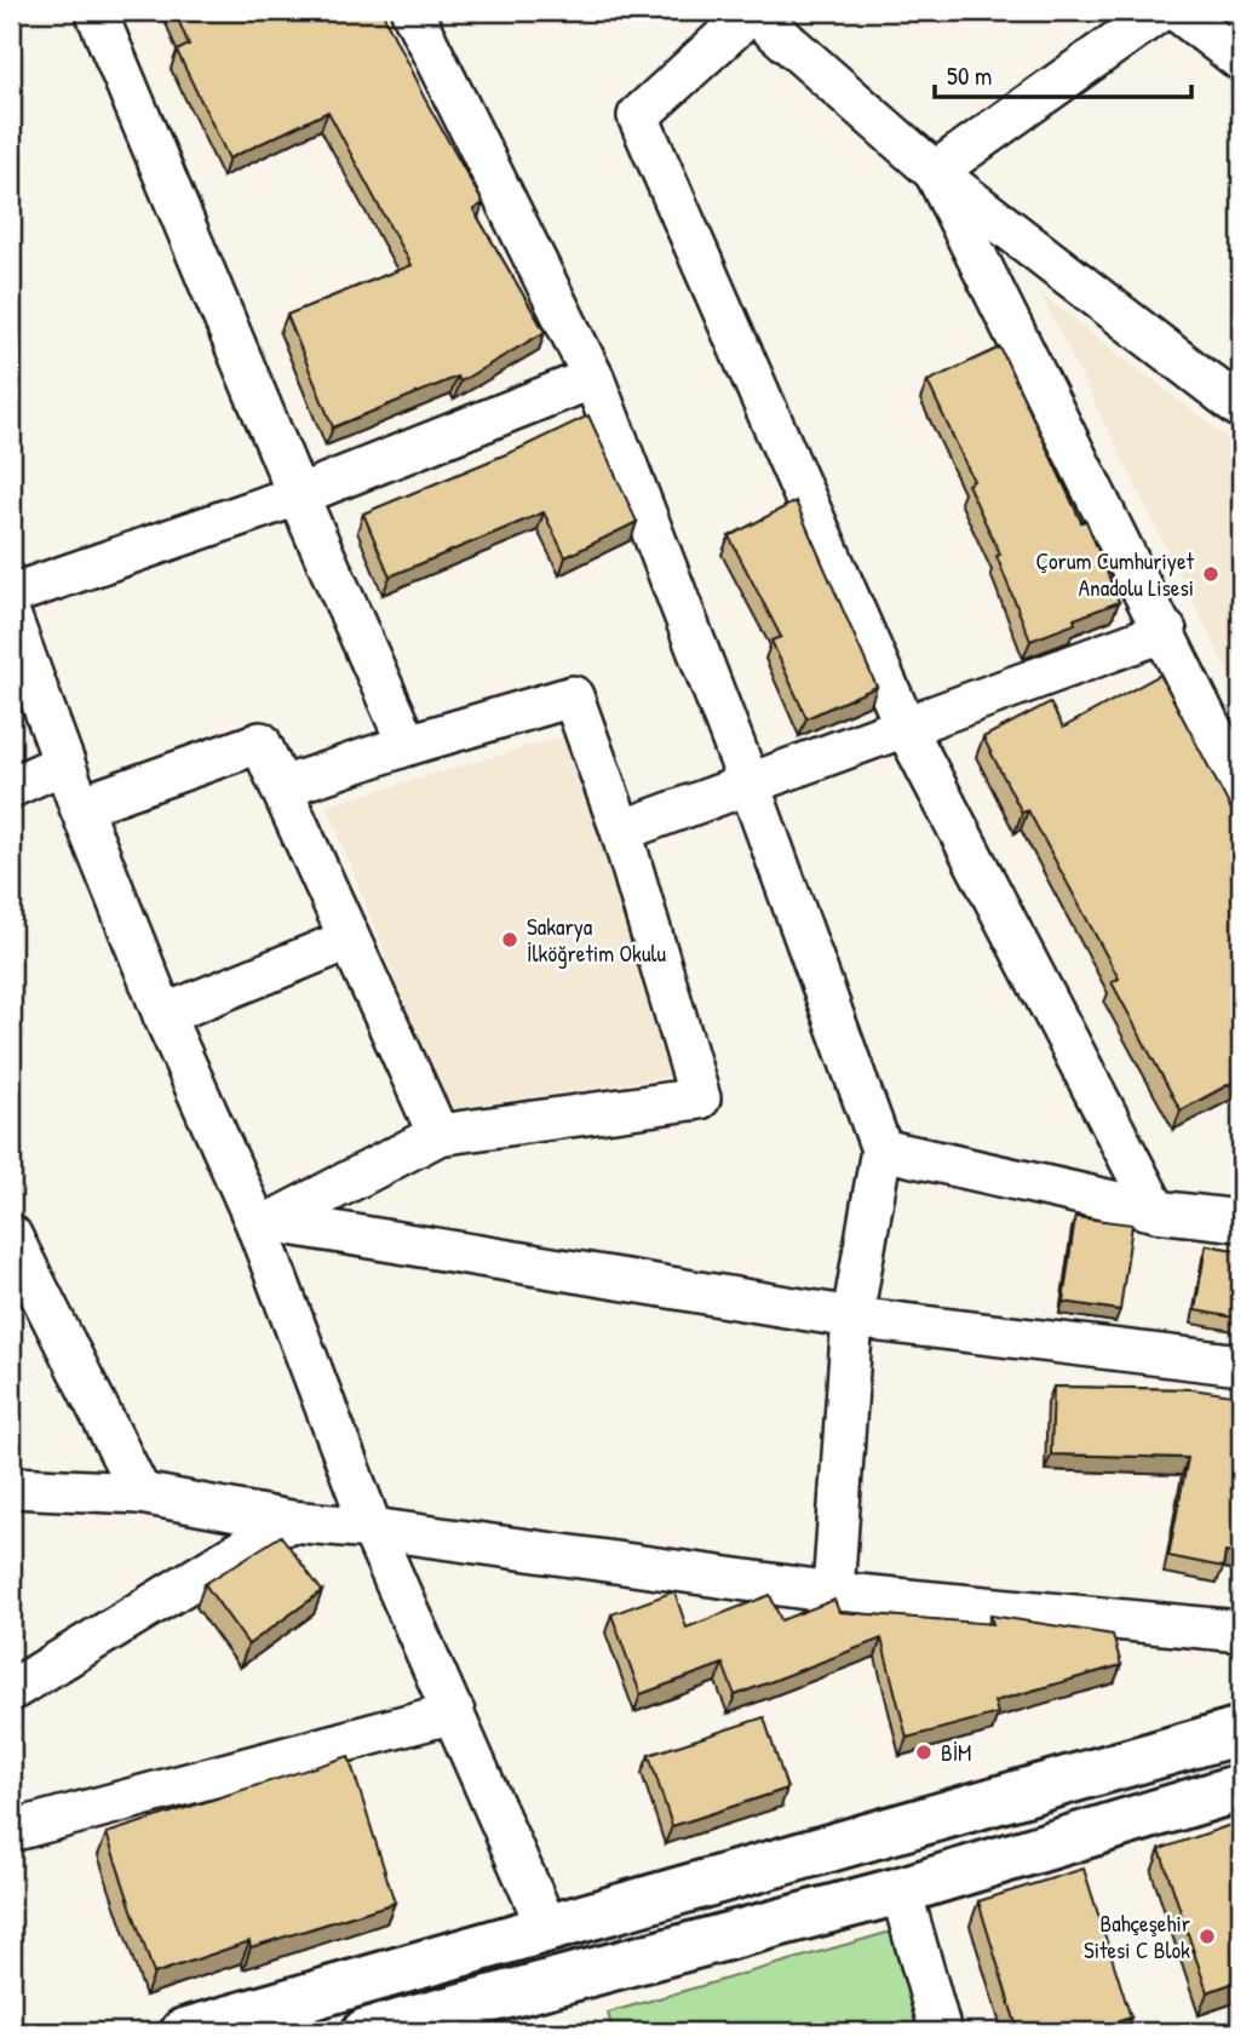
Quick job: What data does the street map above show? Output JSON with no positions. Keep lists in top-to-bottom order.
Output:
{
  "places": [
    "Çorum Cumhuriyet Anadolu Lisesi",
    "Sakarya İlköğretim Okulu",
    "BİM",
    "Bahçeşehir Sitesi C Blok"
  ],
  "scale_bar": "50 m"
}
